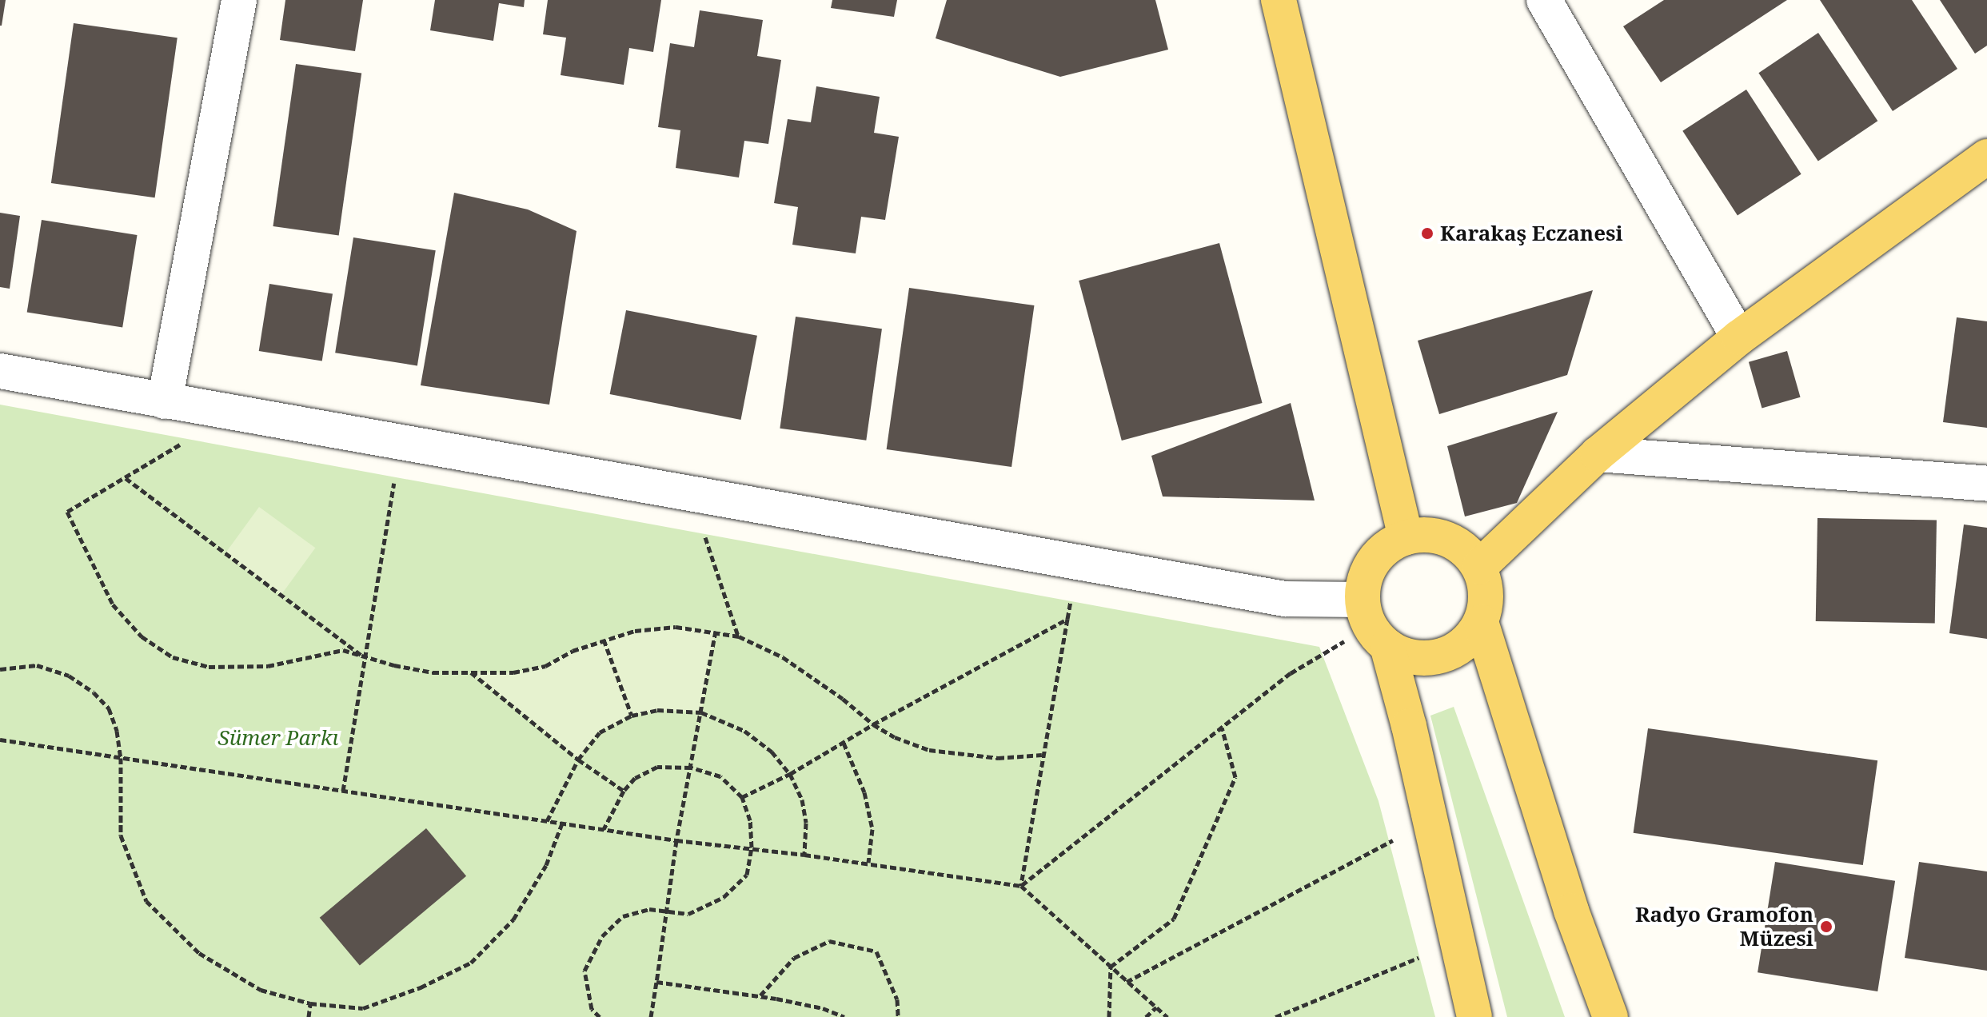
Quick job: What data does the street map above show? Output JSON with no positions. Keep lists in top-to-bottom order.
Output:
{
  "parks": ["Sümer Parkı"],
  "places": ["Karakaş Eczanesi", "Radyo Gramofon Müzesi"]
}
